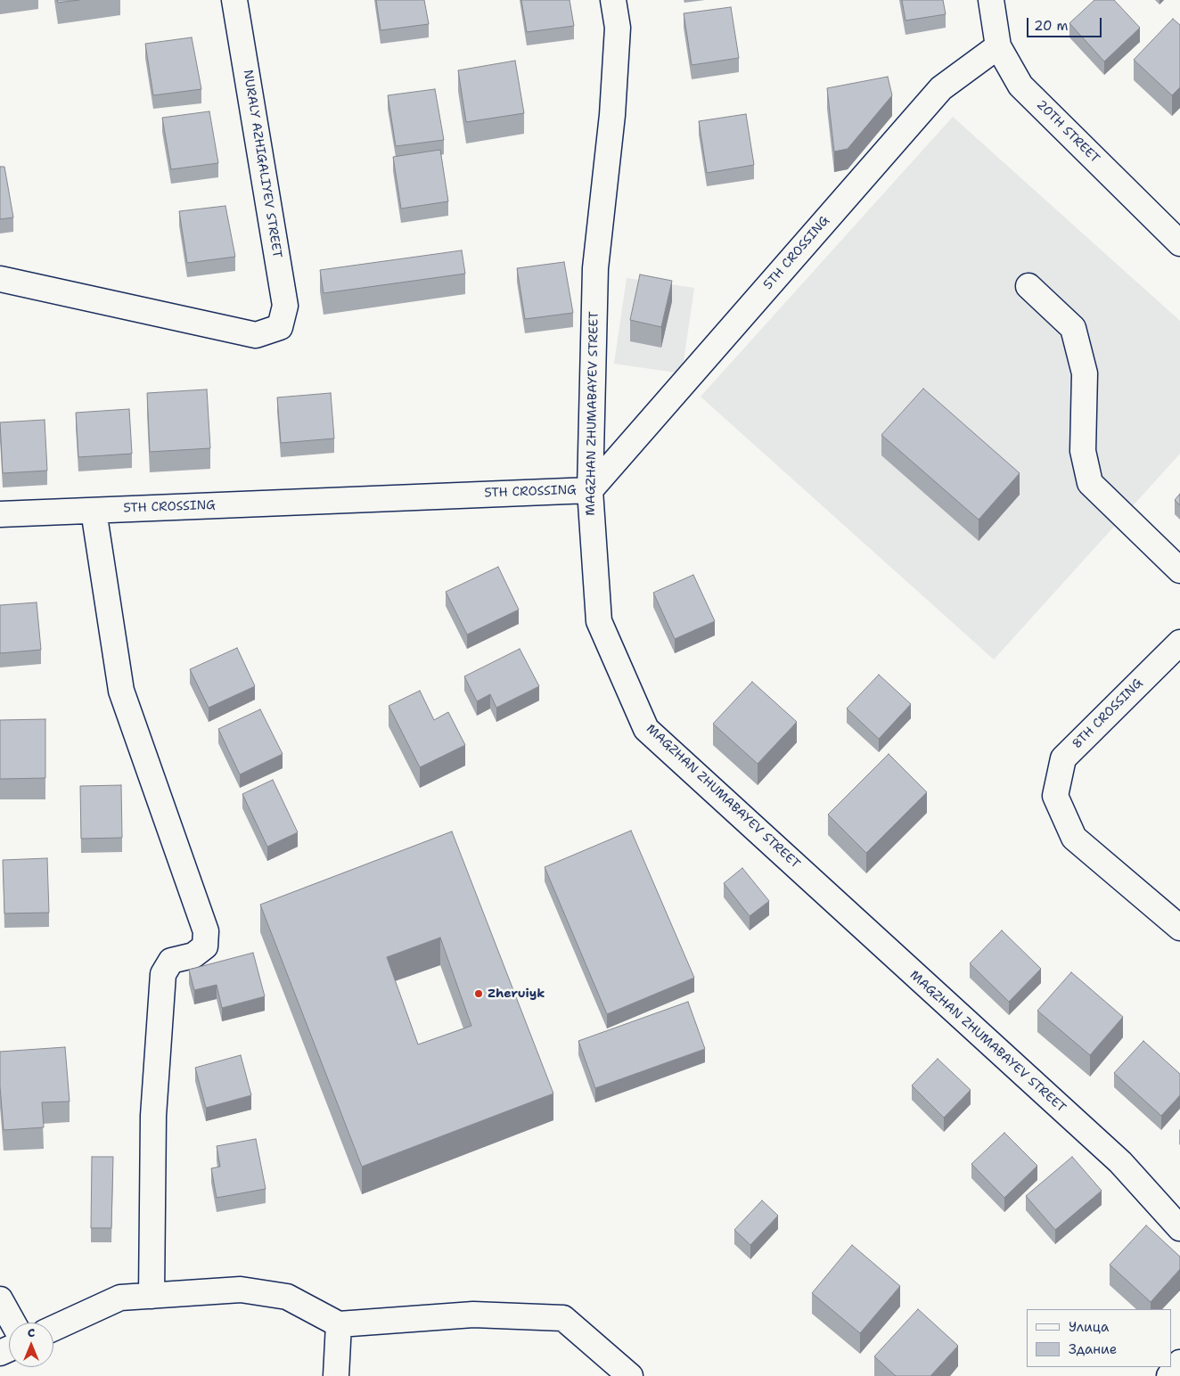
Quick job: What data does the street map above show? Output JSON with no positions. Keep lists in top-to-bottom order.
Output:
{
  "streets": {
    "street": [
      "20TH STREET",
      "NURALY AZHIGALIYEV STREET",
      "5TH CROSSING",
      "MAGZHAN ZHUMABAYEV STREET",
      "8TH CROSSING"
    ]
  },
  "crossings": [
    ["20TH STREET", "5TH CROSSING"],
    ["5TH CROSSING", "MAGZHAN ZHUMABAYEV STREET"]
  ],
  "places": ["Zheruiyk"],
  "legend": ["Улица", "Здание"],
  "scale_bar": "20 m",
  "north": "top"
}
